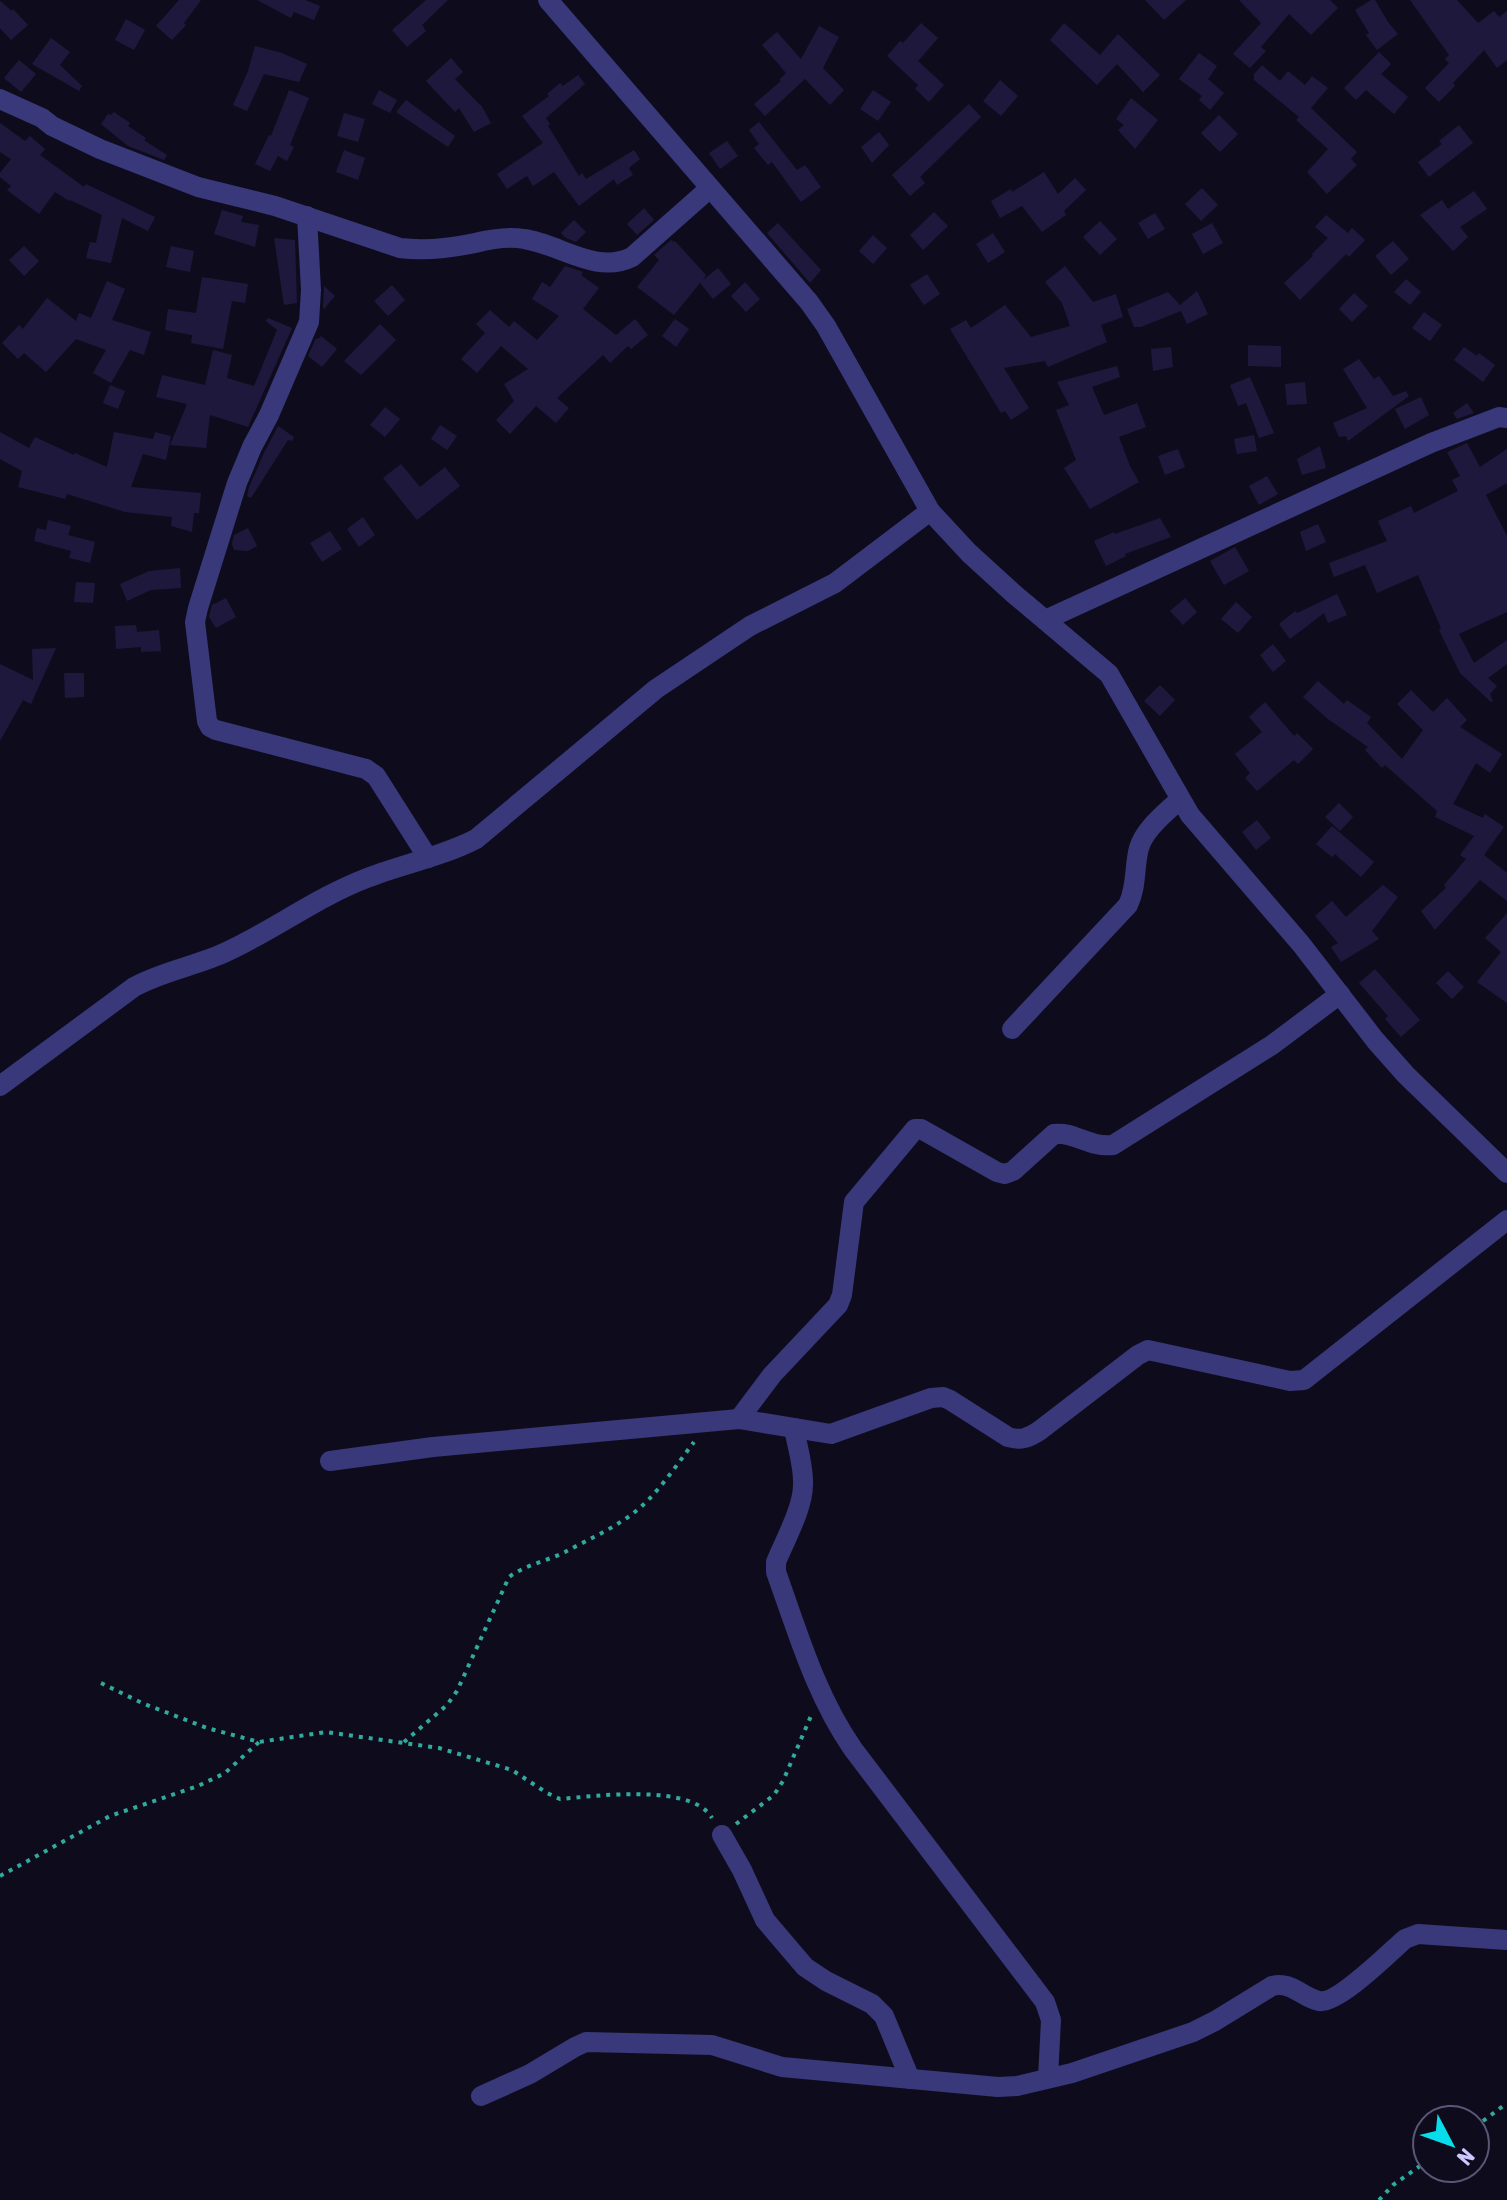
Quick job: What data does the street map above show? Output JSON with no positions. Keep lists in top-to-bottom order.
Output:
{
  "north": "bottom right"
}
